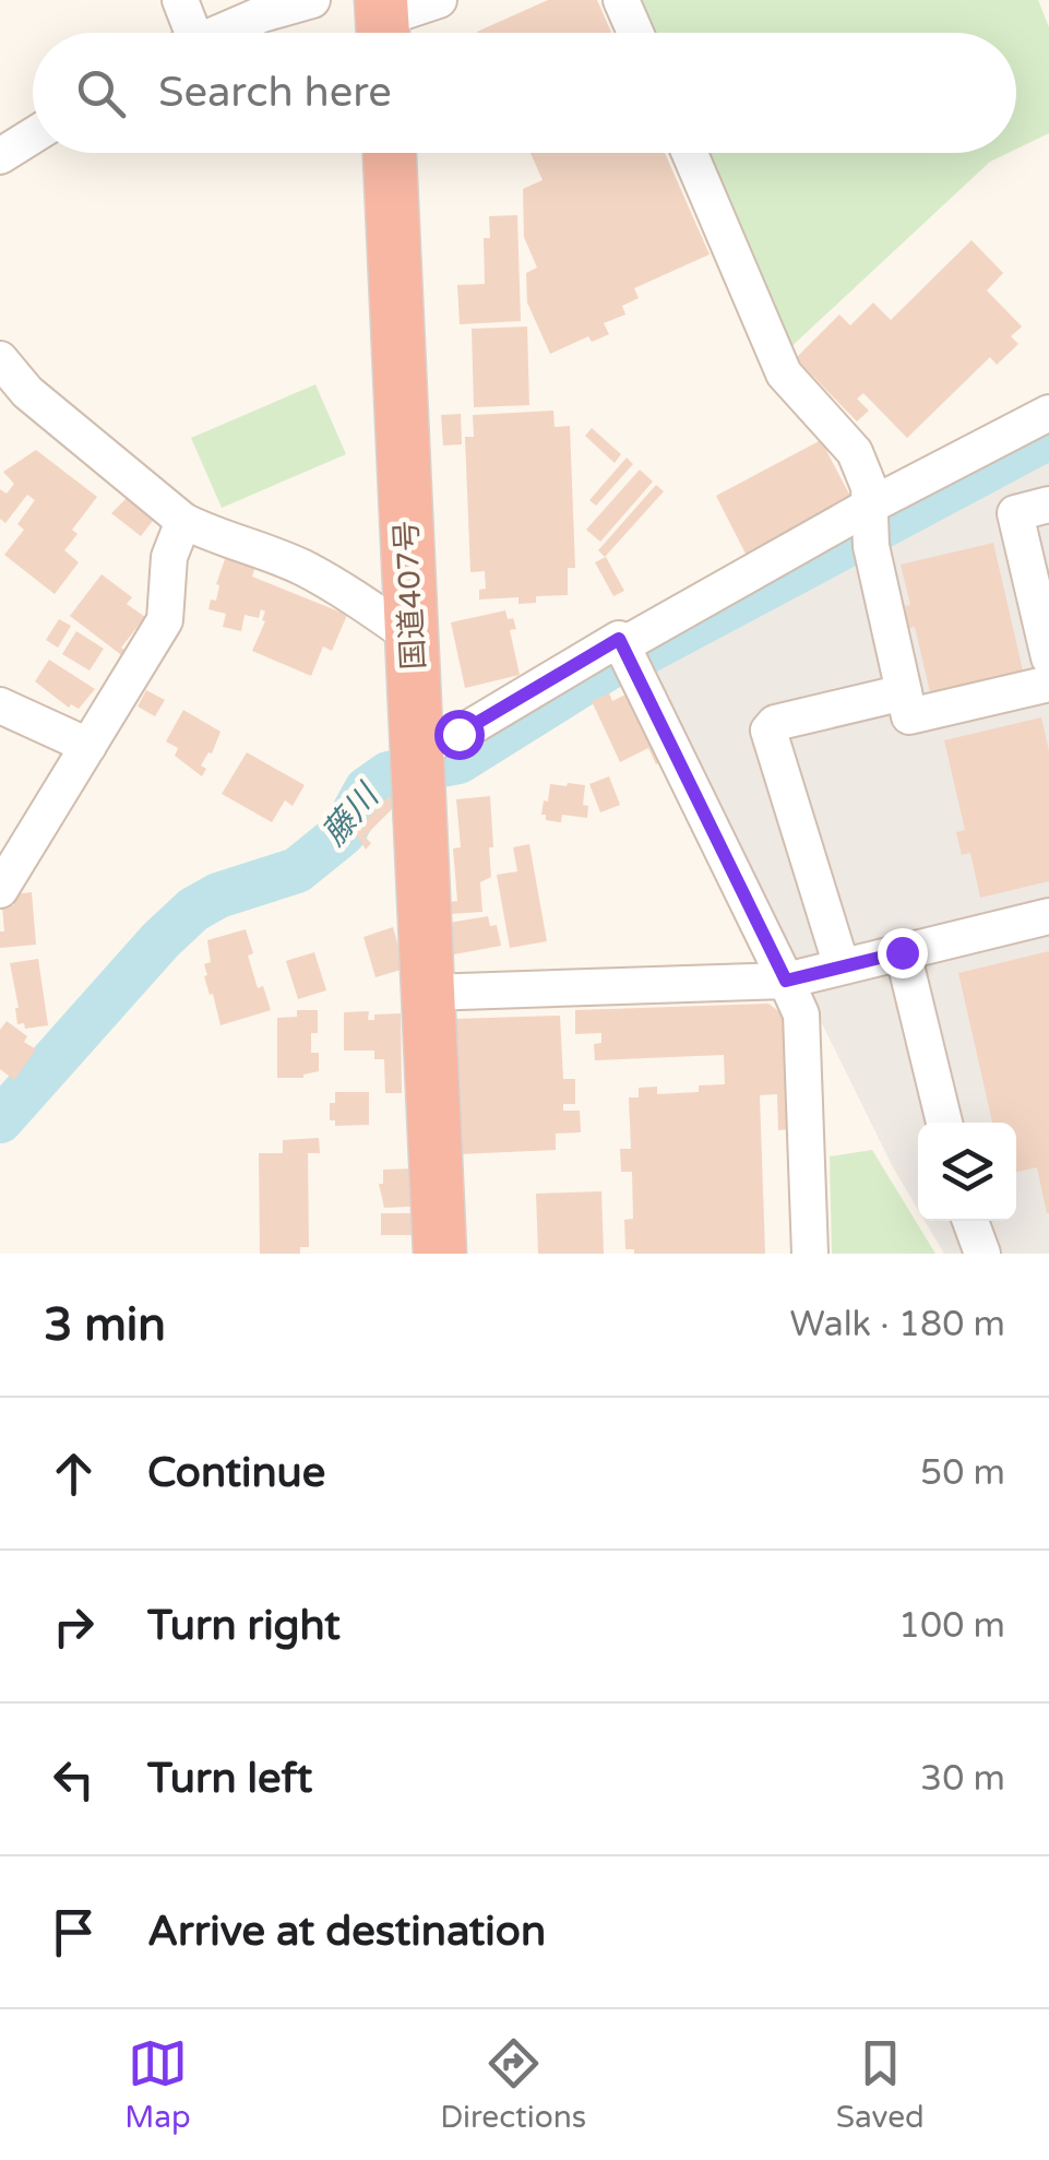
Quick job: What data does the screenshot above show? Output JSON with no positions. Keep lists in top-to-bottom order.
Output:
{
  "streets": {
    "highway": ["国道407号"]
  },
  "water": ["藤川"],
  "page": {
    "search": "Search here",
    "heading": ["3 min", "Walk · 180 m"],
    "list": [
      ["Continue", "50 m"],
      ["Turn right", "100 m"],
      ["Turn left", "30 m"],
      "Arrive at destination"
    ],
    "nav": ["Map", "Directions", "Saved"]
  }
}
